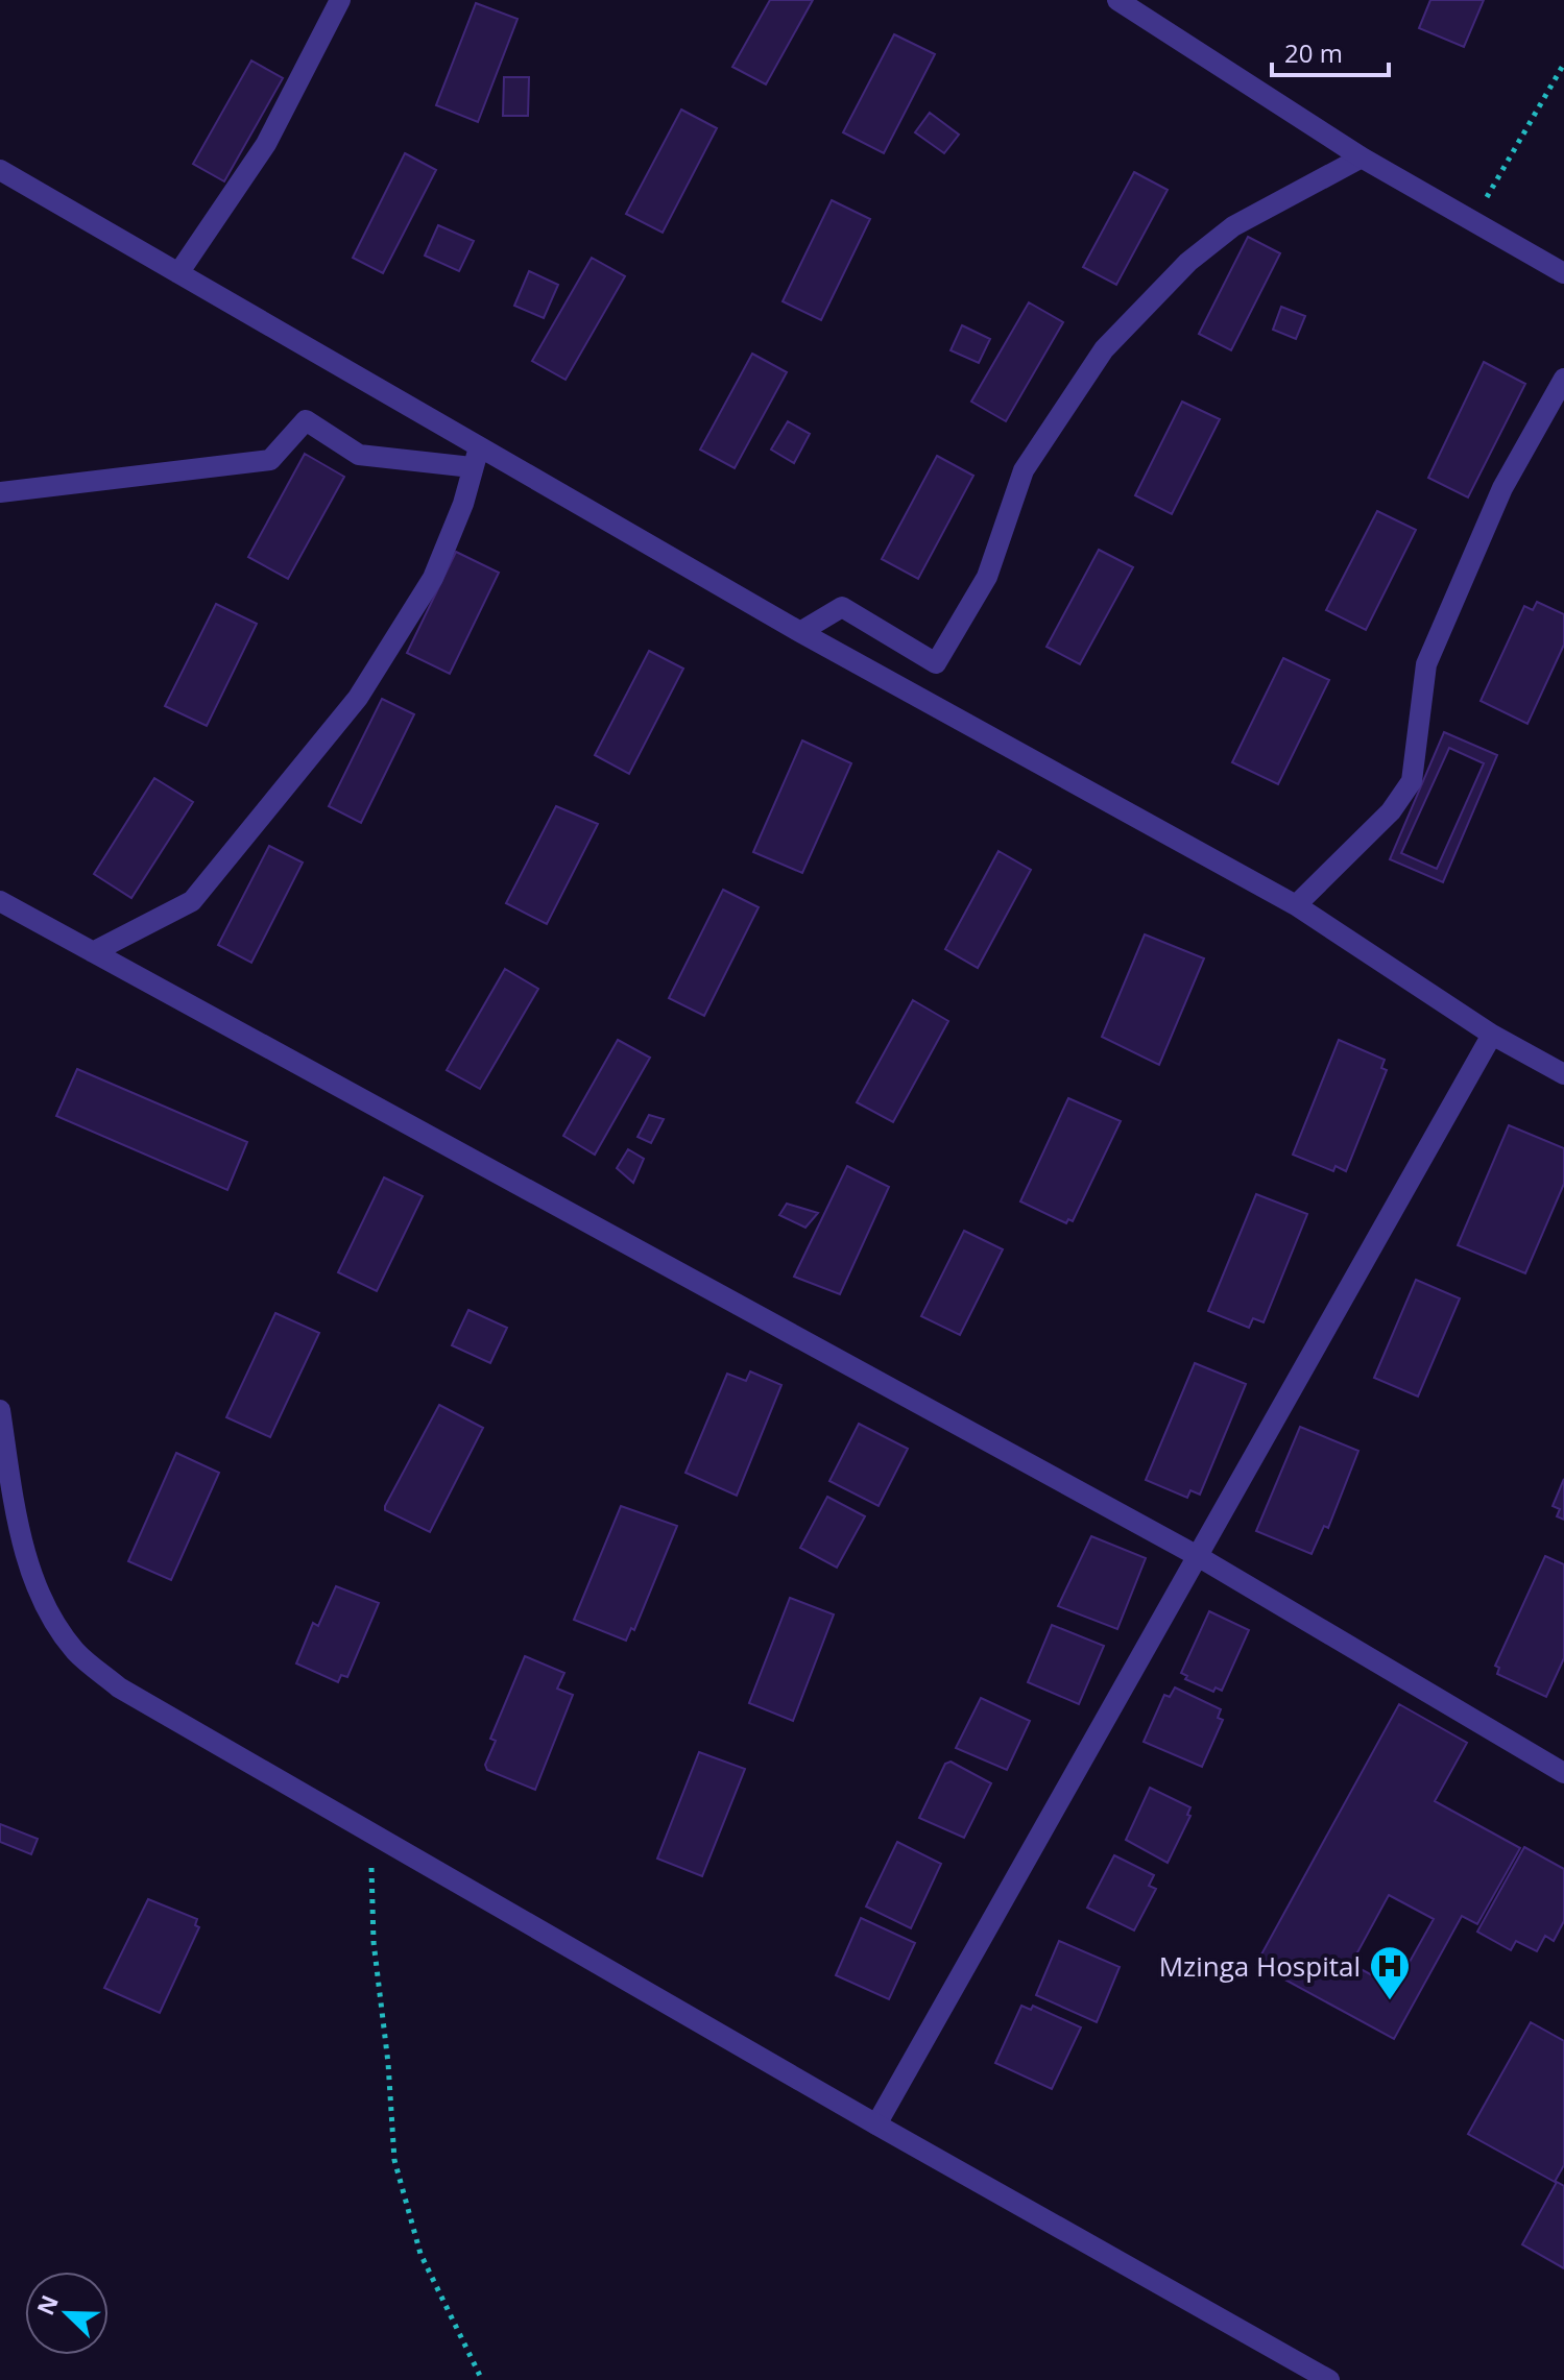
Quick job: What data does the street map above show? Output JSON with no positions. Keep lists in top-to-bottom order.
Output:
{
  "places": {
    "hospital": ["Mzinga Hospital"]
  },
  "scale_bar": "20 m",
  "north": "top left"
}
